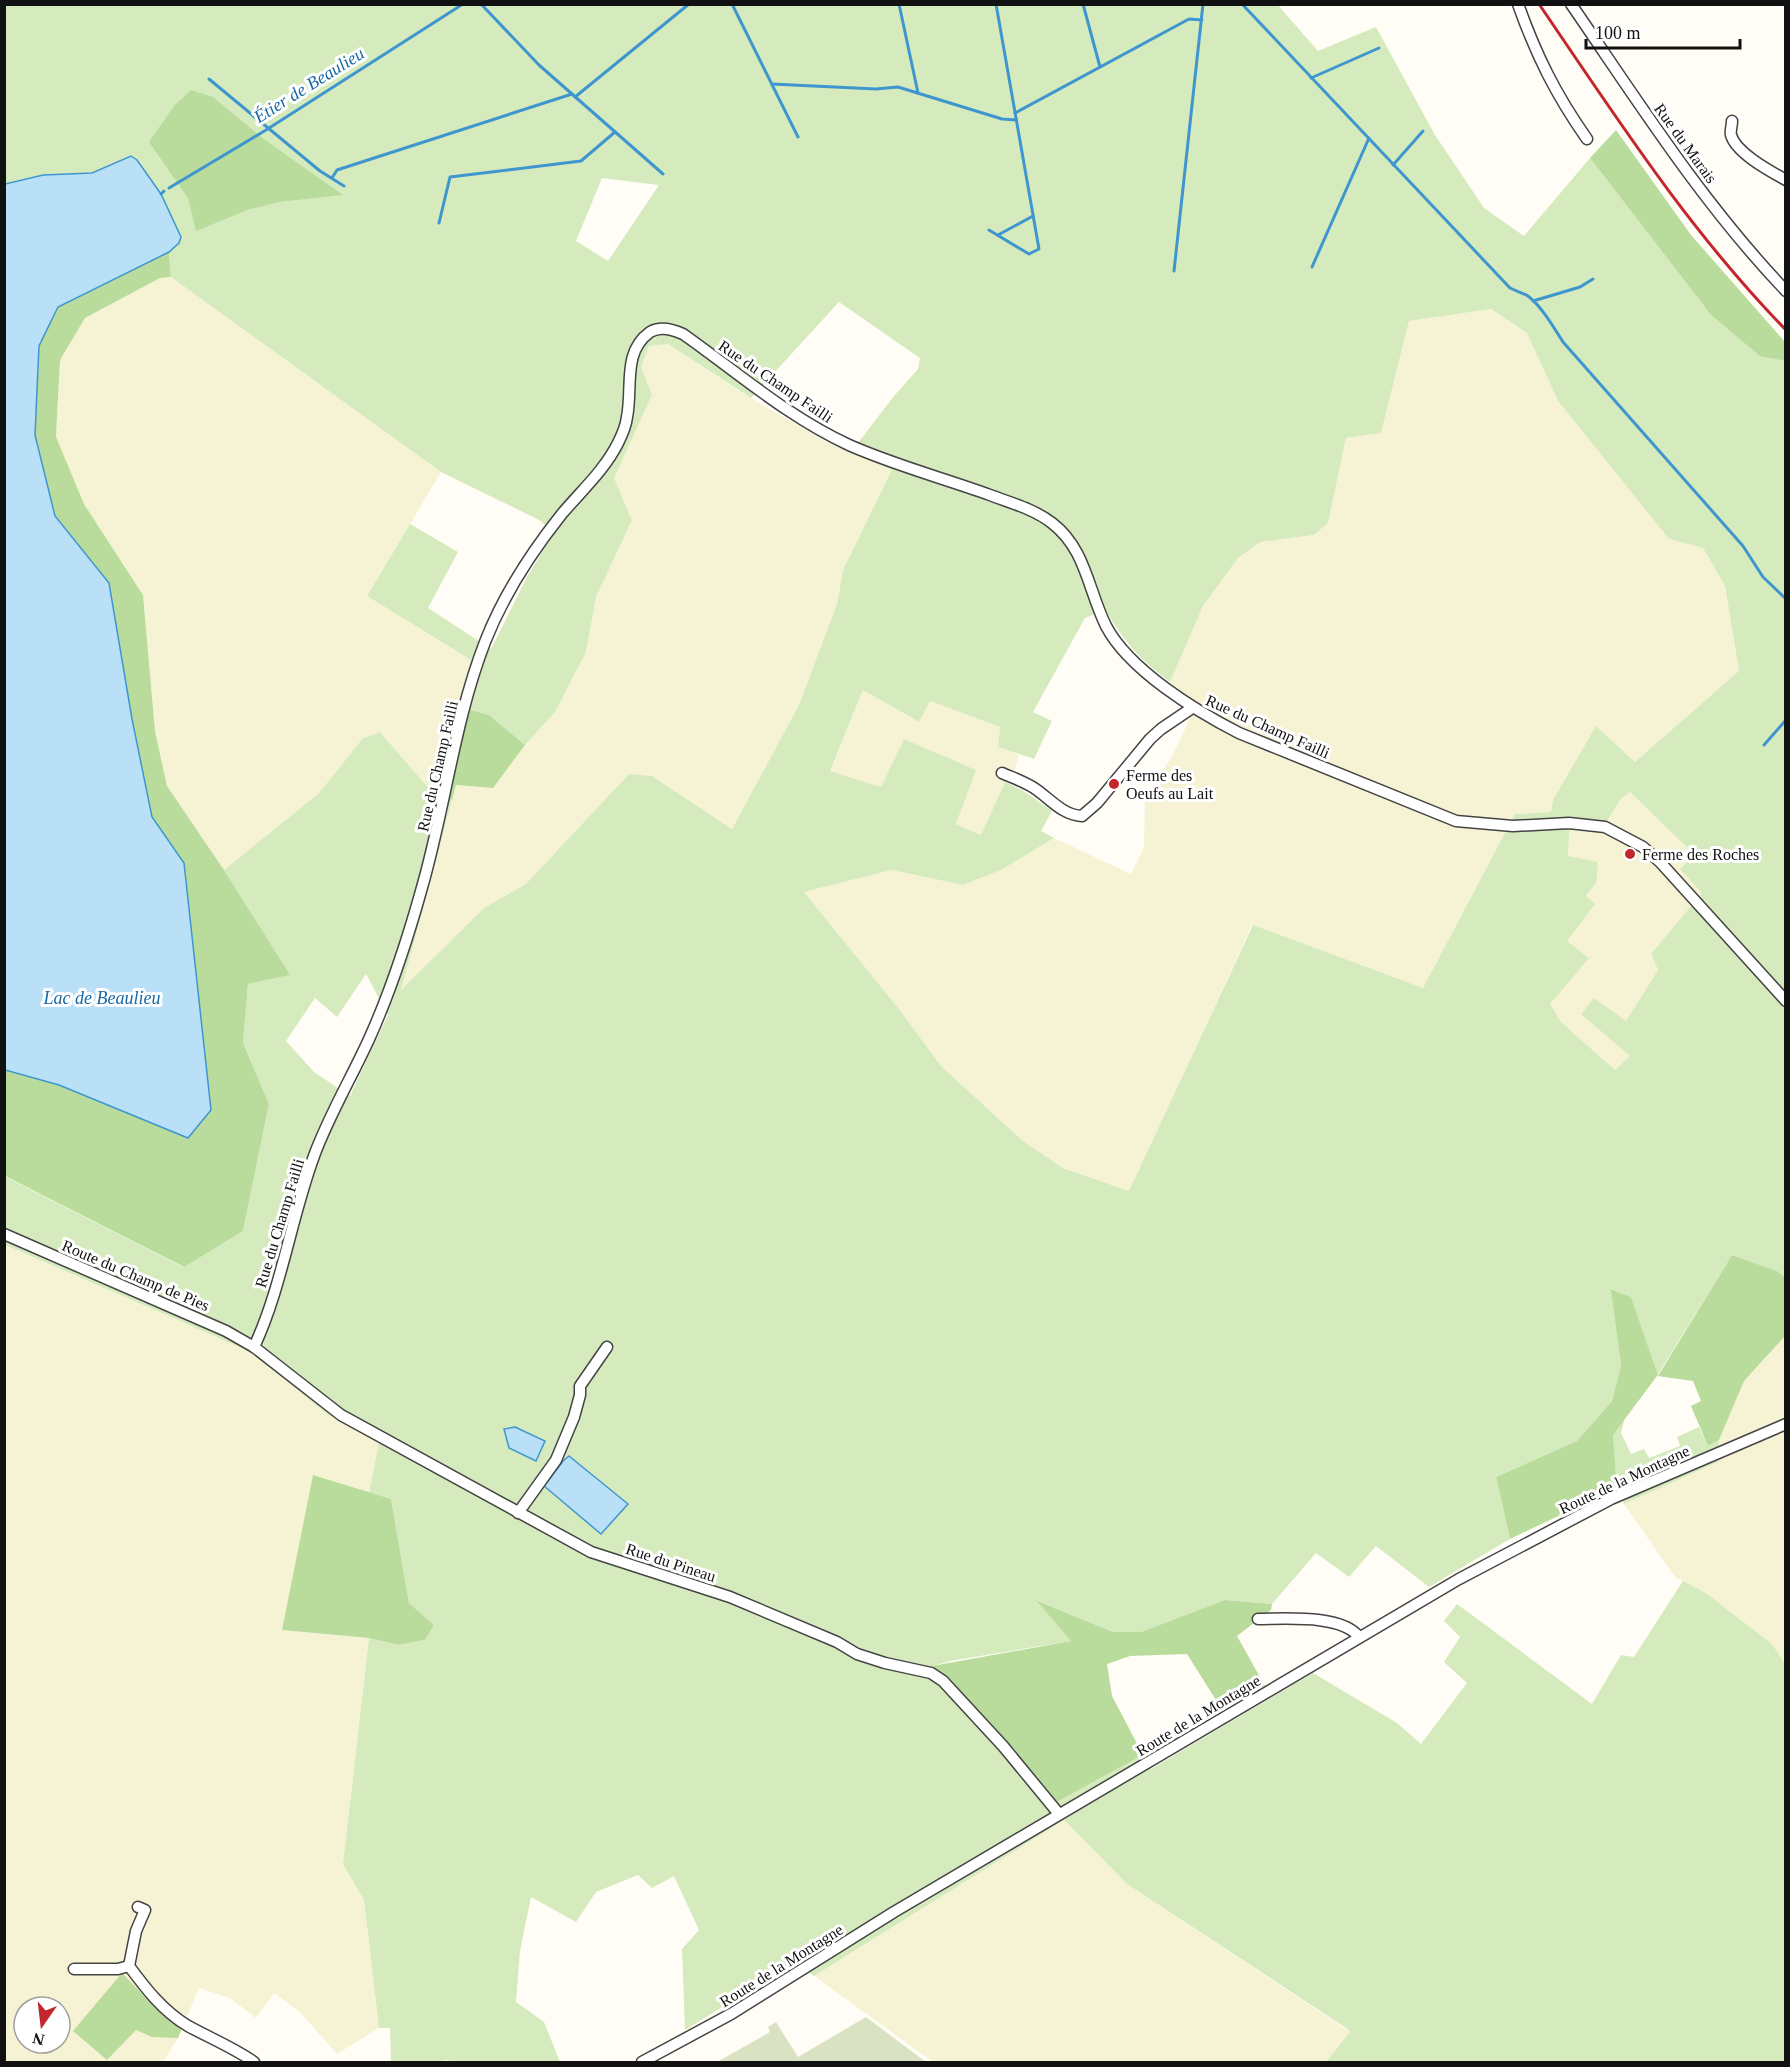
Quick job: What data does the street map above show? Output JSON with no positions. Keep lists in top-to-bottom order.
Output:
{
  "streets": {
    "street": [
      "Rue du Marais",
      "Rue du Champ Failli",
      "Route du Champ de Pies",
      "Route de la Montagne",
      "Rue du Pineau"
    ]
  },
  "crossings": [
    ["Rue du Champ Failli", "Route du Champ de Pies"],
    ["Rue du Champ Failli", "Rue du Pineau"],
    ["Route du Champ de Pies", "Rue du Pineau"],
    ["Route de la Montagne", "Rue du Pineau"]
  ],
  "water": ["Étier de Beaulieu", "Lac de Beaulieu"],
  "places": ["Ferme des Oeufs au Lait", "Ferme des Roches"],
  "scale_bar": "100 m",
  "north": "bottom"
}
